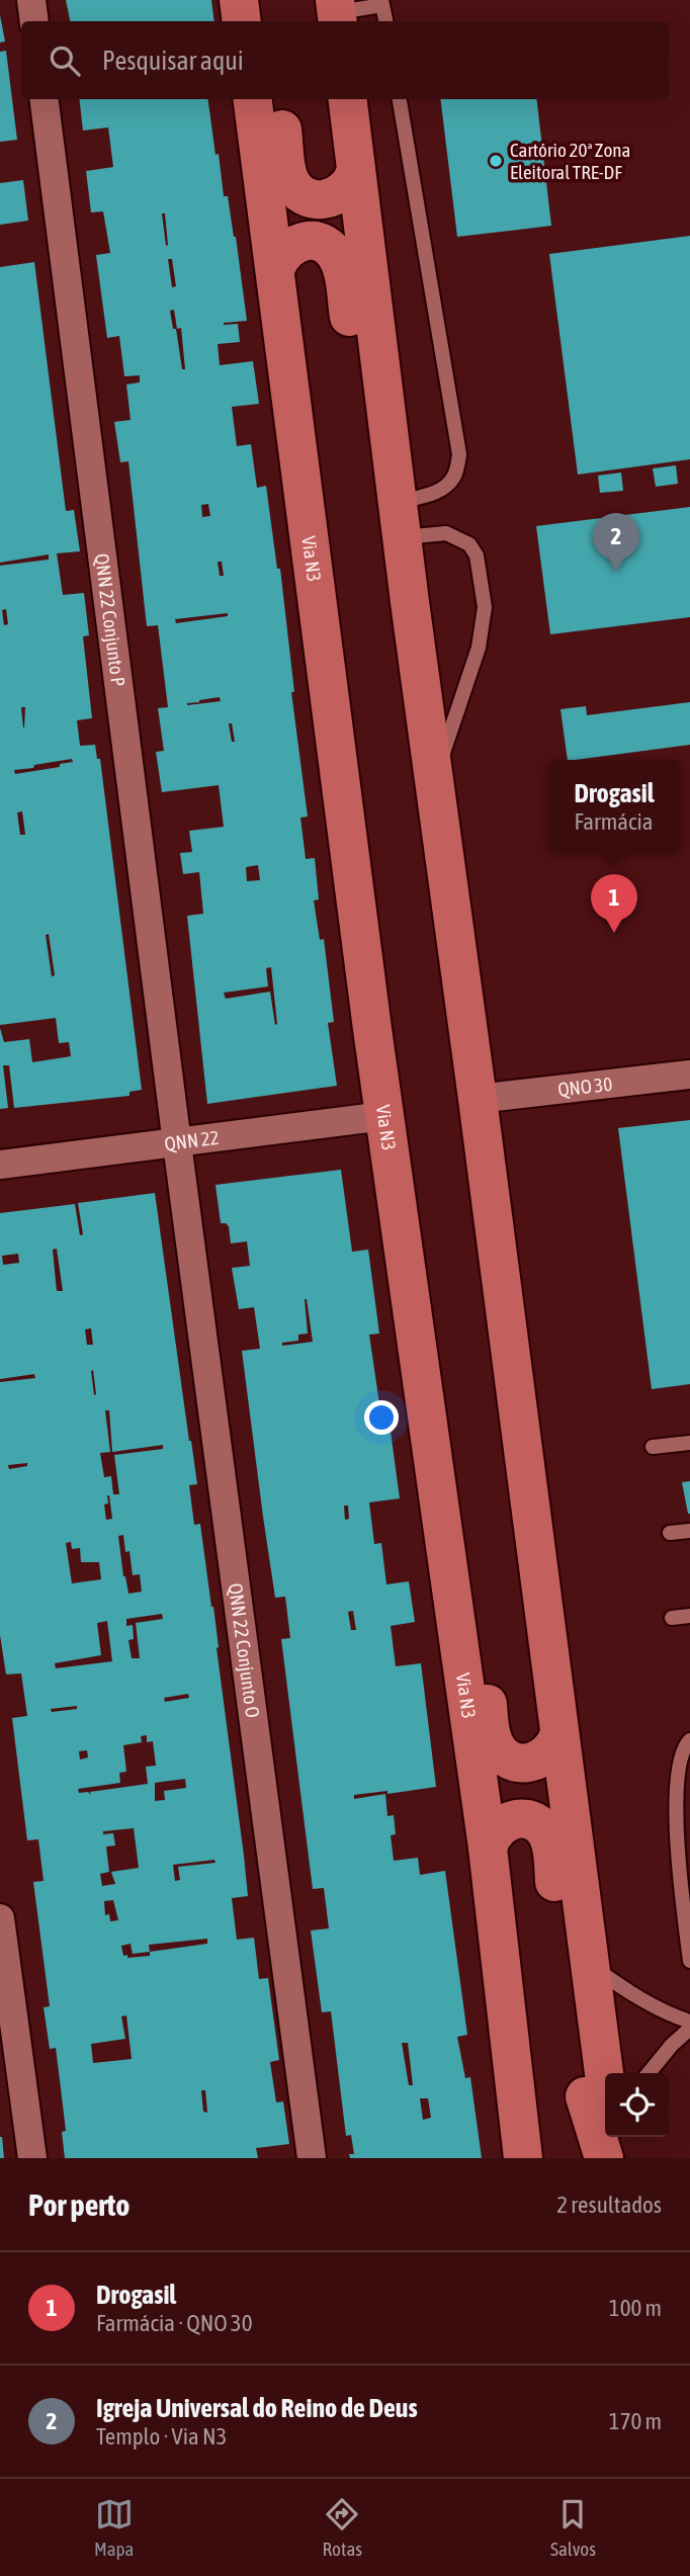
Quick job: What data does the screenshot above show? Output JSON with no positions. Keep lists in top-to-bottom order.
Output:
{
  "streets": {
    "main road": ["Via N3"],
    "street": [
      "QNN 22 Conjunto P",
      "QNO 30",
      "QNN 22",
      "QNN 22 Conjunto O"
    ]
  },
  "crossings": [
    ["Via N3", "QNN 22"],
    ["QNN 22 Conjunto P", "QNN 22"],
    ["QNN 22 Conjunto P", "QNN 22 Conjunto O"],
    ["QNN 22", "QNN 22 Conjunto O"]
  ],
  "places": ["Cartório 20ª Zona Eleitoral TRE-DF"],
  "page": {
    "search": "Pesquisar aqui",
    "pins": ["2", "1"],
    "popup": ["Drogasil", "Farmácia"],
    "heading": ["Por perto", "2 resultados"],
    "list": [
      {
        "mark": "1",
        "name": "Drogasil",
        "note": "Farmácia · QNO 30",
        "value": "100 m"
      },
      {
        "mark": "2",
        "name": "Igreja Universal do Reino de Deus",
        "note": "Templo · Via N3",
        "value": "170 m"
      }
    ],
    "nav": ["Mapa", "Rotas", "Salvos"]
  }
}
